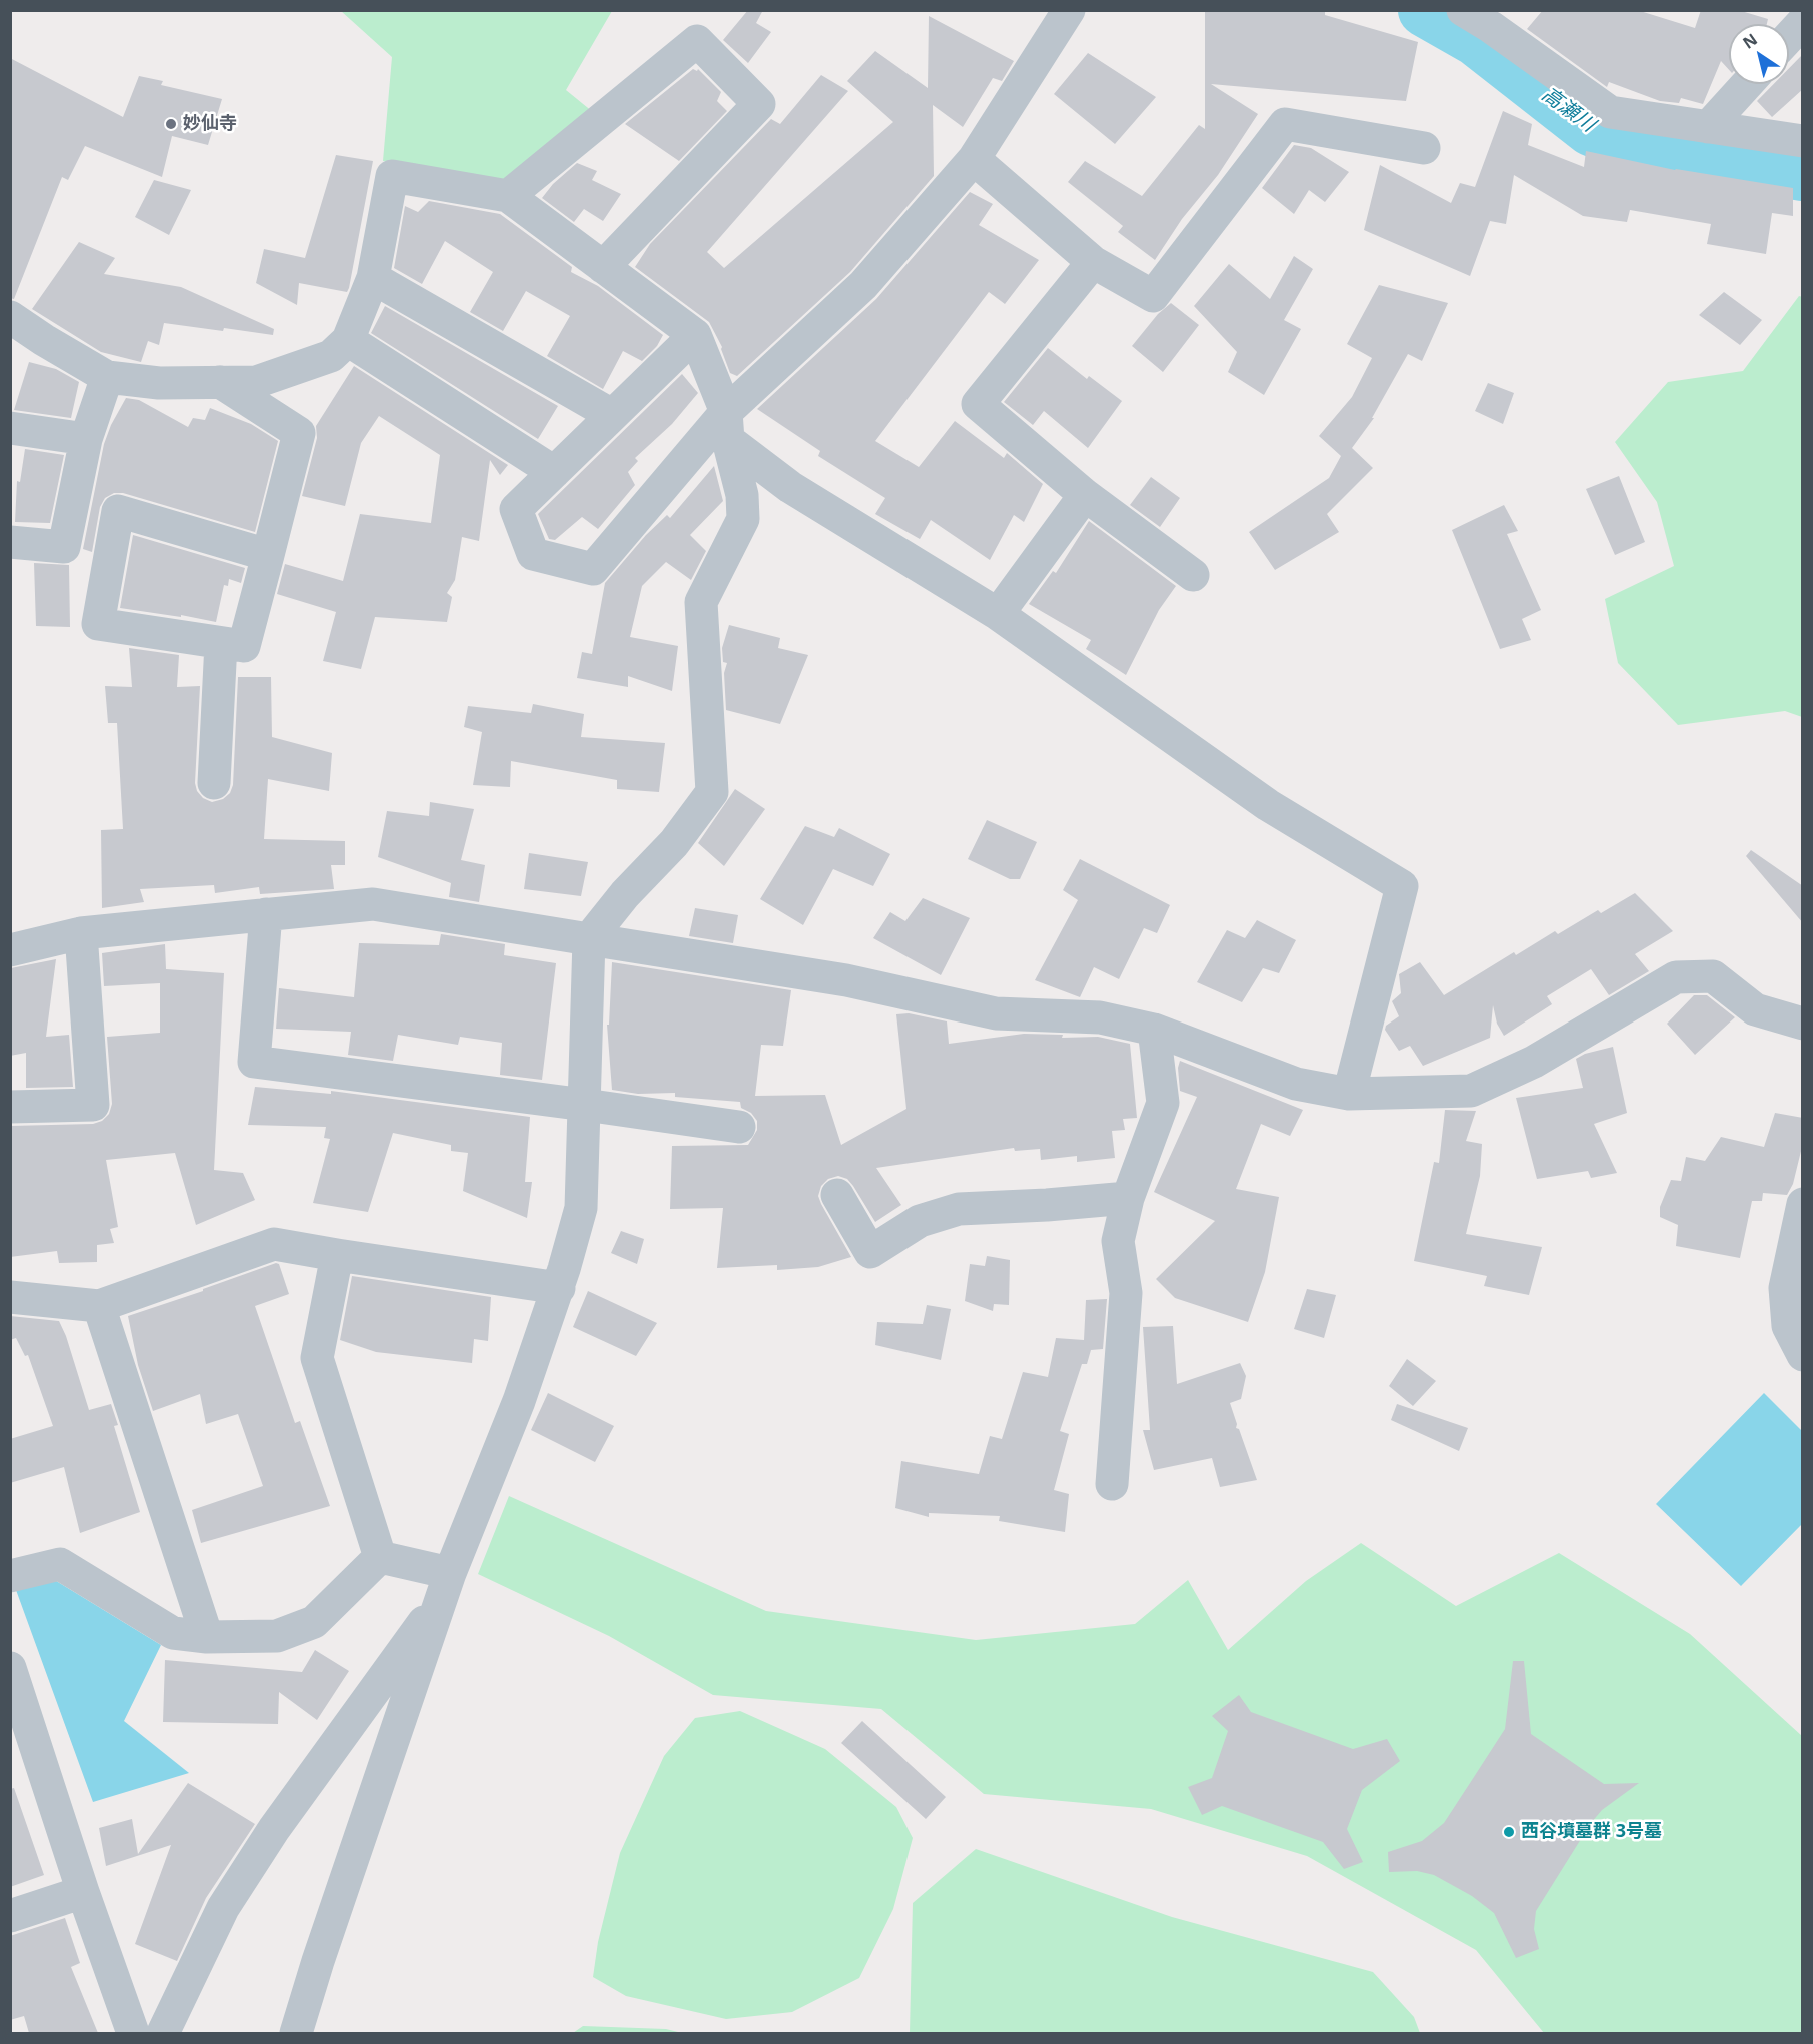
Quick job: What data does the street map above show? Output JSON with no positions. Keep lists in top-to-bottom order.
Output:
{
  "water": ["高瀬川"],
  "places": ["妙仙寺", "西谷墳墓群 3号墓"],
  "north": "top left"
}
